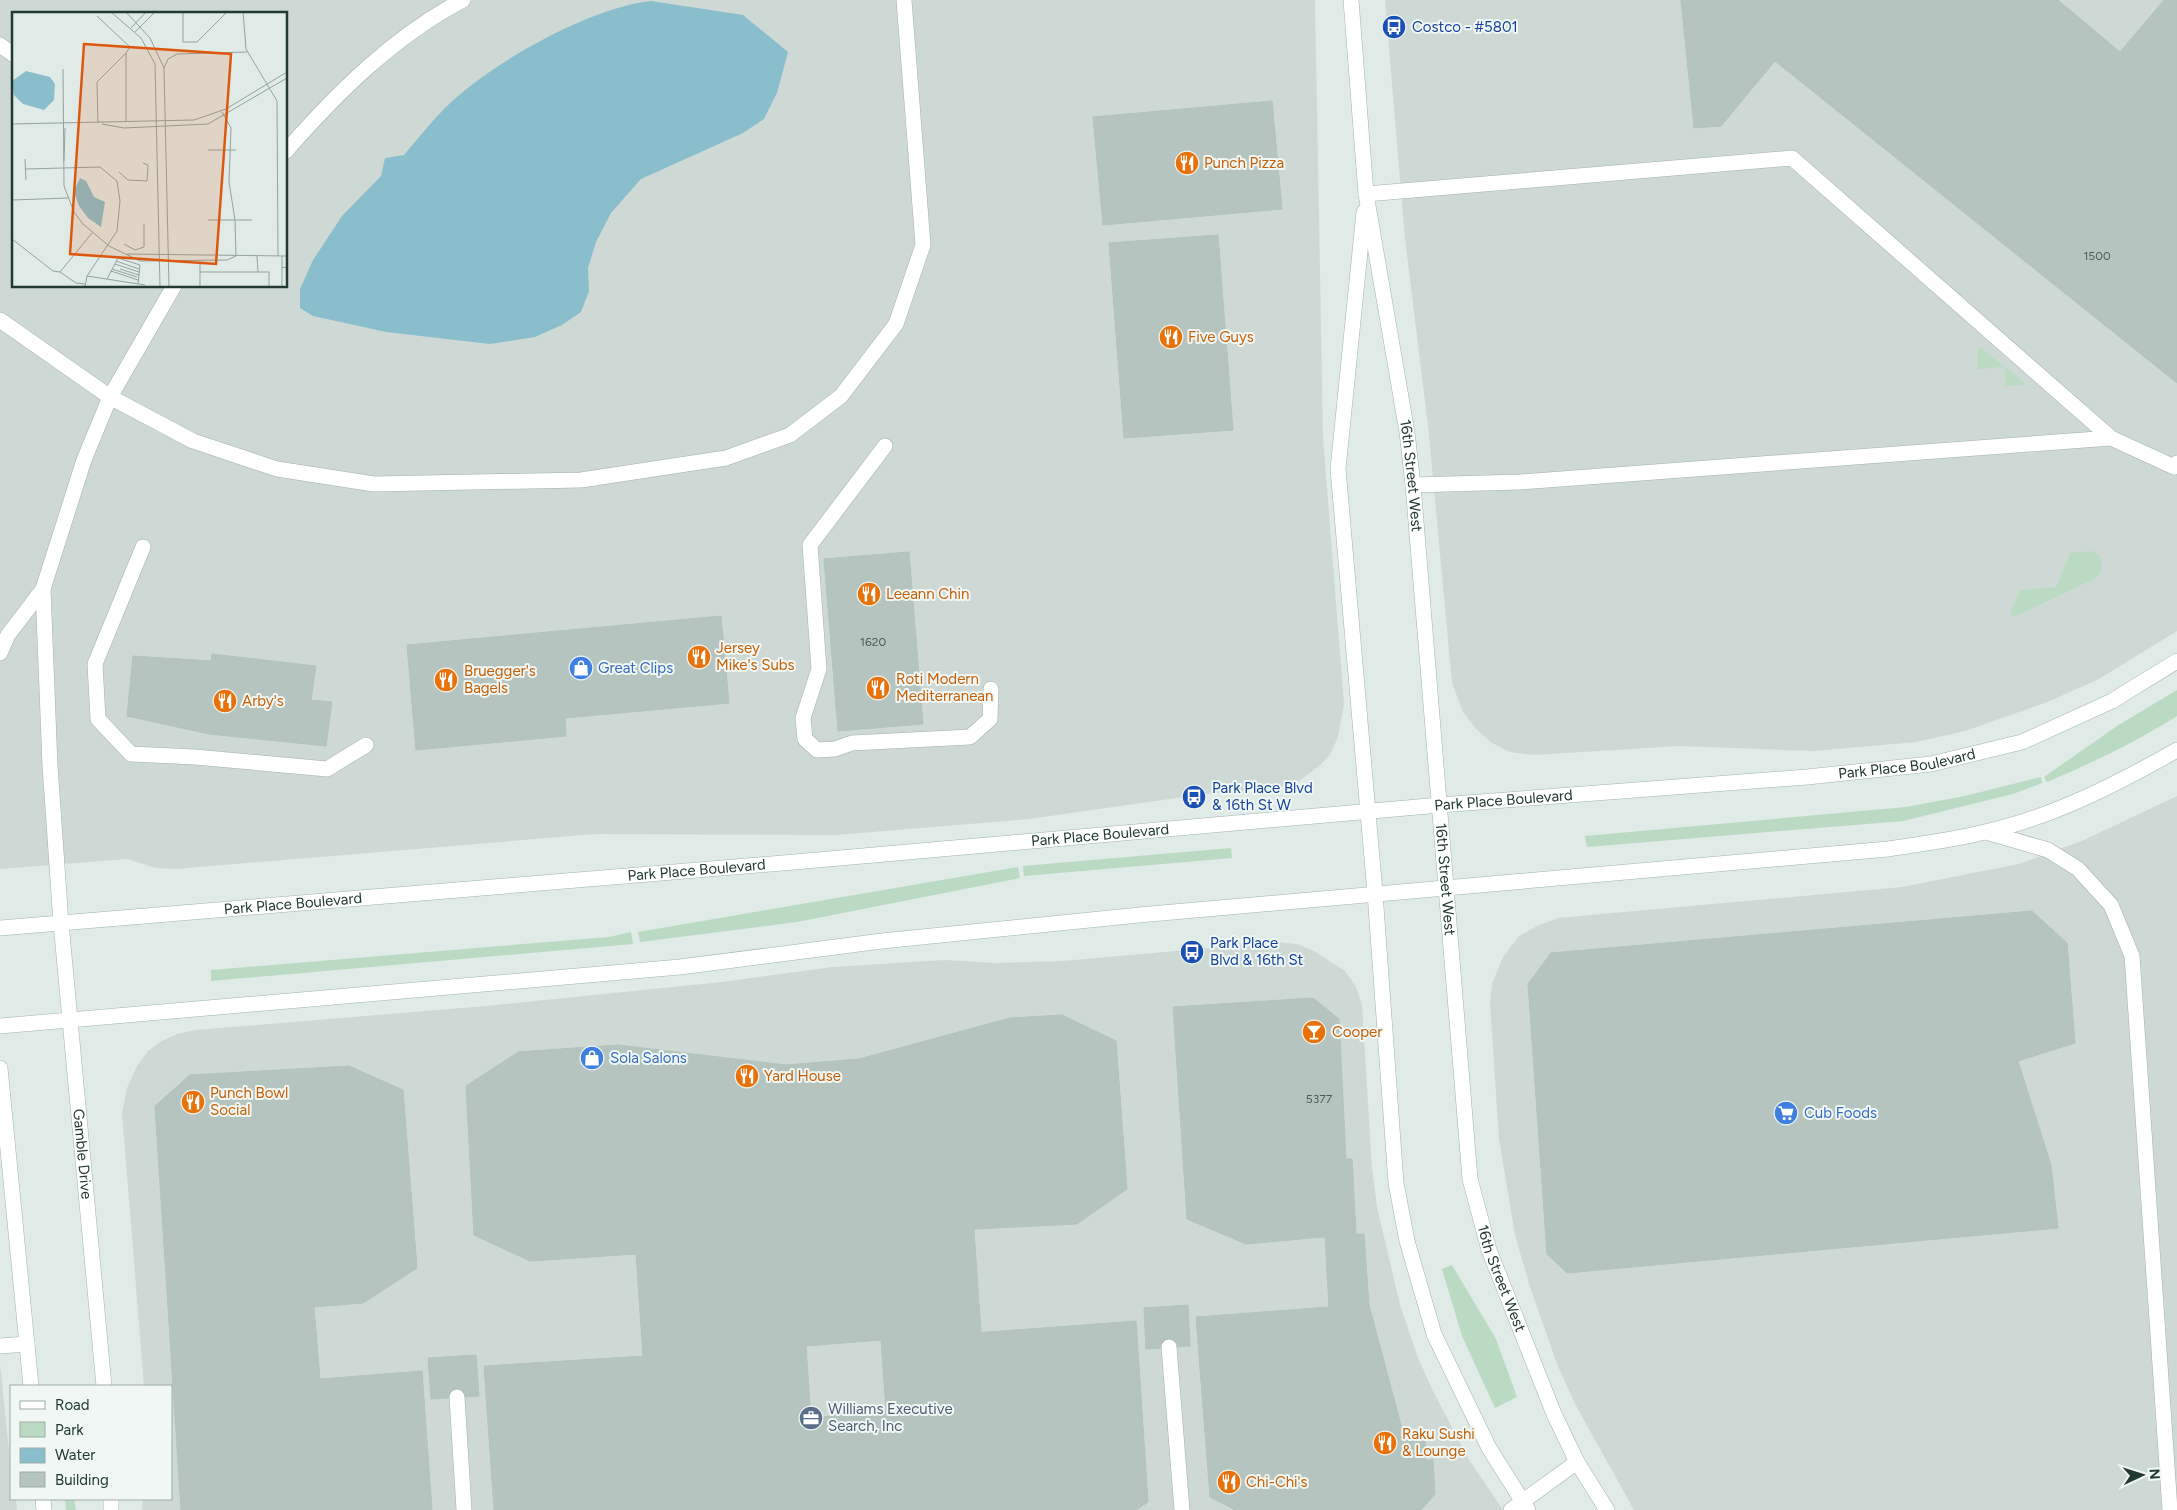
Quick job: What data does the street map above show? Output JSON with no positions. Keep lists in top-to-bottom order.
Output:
{
  "streets": {
    "street": ["16th Street West", "Park Place Boulevard", "Gamble Drive"]
  },
  "crossings": [
    ["16th Street West", "Park Place Boulevard"],
    ["Park Place Boulevard", "Gamble Drive"]
  ],
  "places": {
    "bus stop": ["Costco - #5801", "Park Place Blvd & 16th St W", "Park Place Blvd & 16th St"],
    "restaurant": [
      "Punch Pizza",
      "Five Guys",
      "Leeann Chin",
      "Jersey Mike's Subs",
      "Bruegger's Bagels",
      "Roti Modern Mediterranean",
      "Arby's",
      "Yard House",
      "Punch Bowl Social",
      "Raku Sushi & Lounge",
      "Chi-Chi's"
    ],
    "shop": ["Great Clips", "Sola Salons"],
    "bar": ["Cooper"],
    "supermarket": ["Cub Foods"],
    "office": ["Williams Executive Search, Inc"]
  },
  "house_numbers": ["1500", "1620", "5377"],
  "legend": [
    "Road",
    "Park",
    "Water",
    "Building"
  ],
  "north": "right"
}
